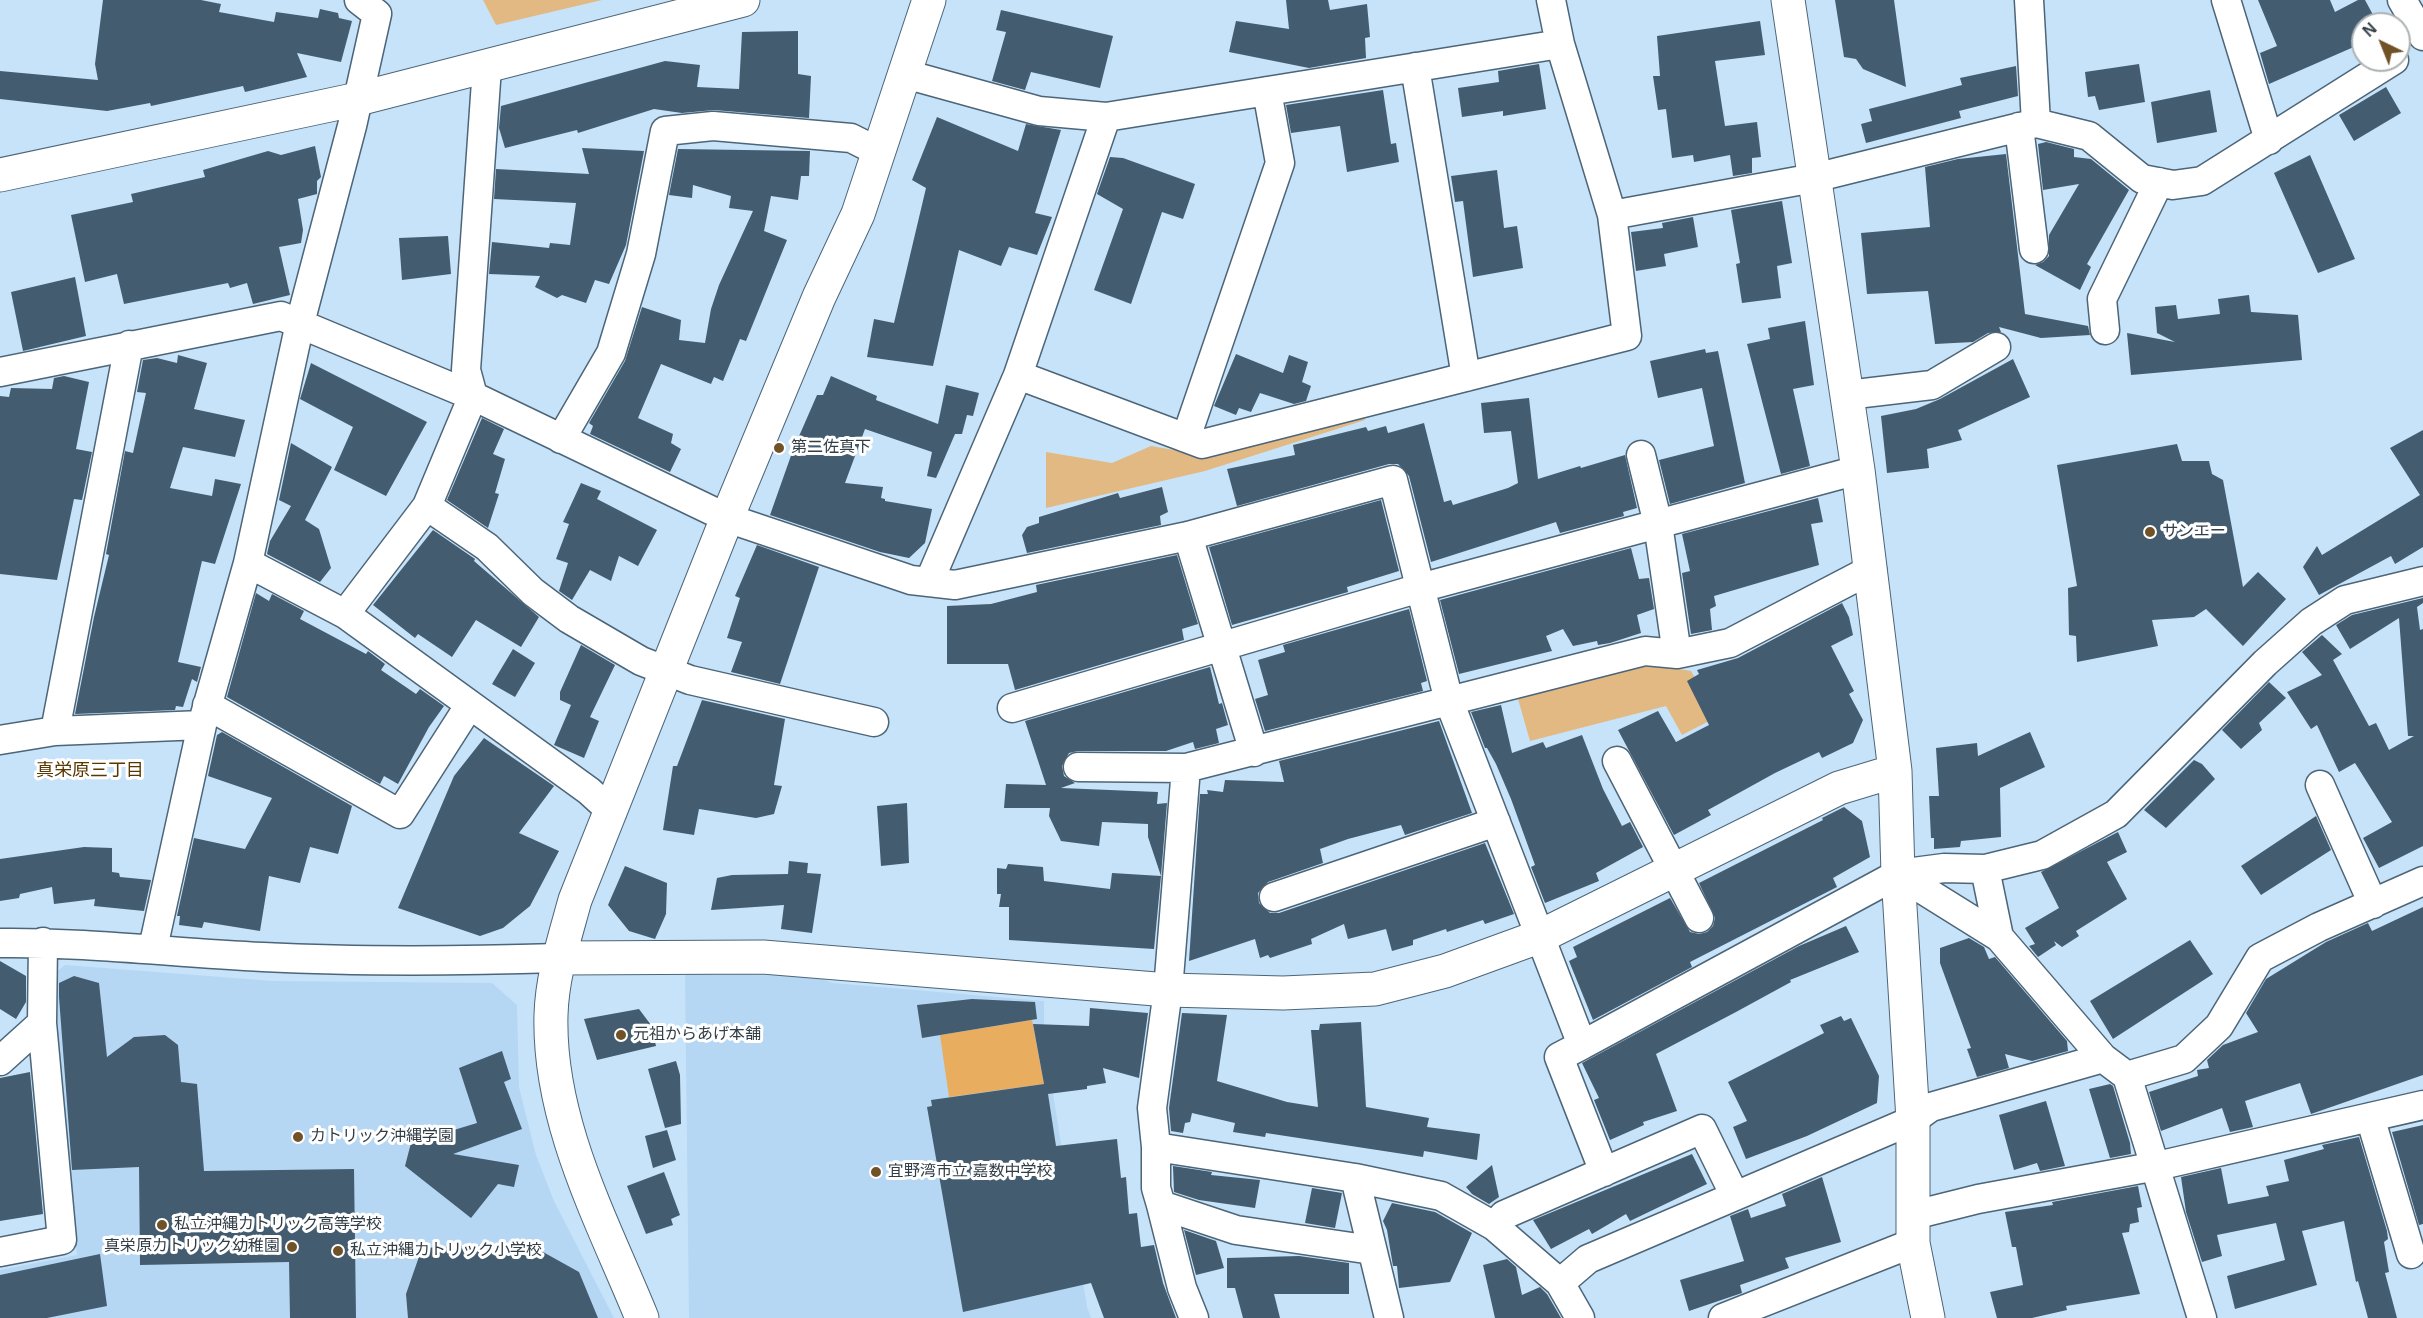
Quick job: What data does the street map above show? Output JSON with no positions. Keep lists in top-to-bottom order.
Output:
{
  "districts": ["真栄原三丁目"],
  "places": [
    "第二佐真下",
    "サンエー",
    "元祖からあげ本舗",
    "カトリック沖縄学園",
    "宜野湾市立 嘉数中学校",
    "私立沖縄カトリック高等学校",
    "真栄原カトリック幼稚園",
    "私立沖縄カトリック小学校"
  ],
  "north": "top left"
}
